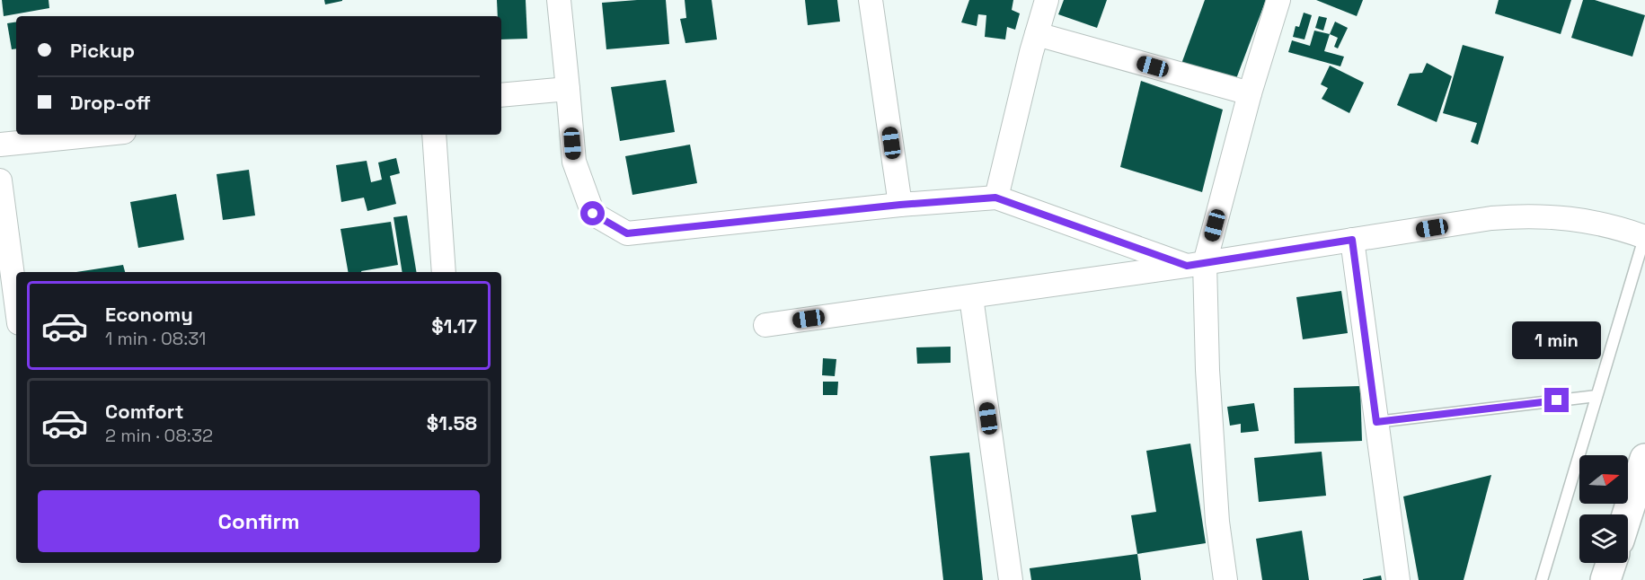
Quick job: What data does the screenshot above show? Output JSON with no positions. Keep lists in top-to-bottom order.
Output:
{
  "north": "right",
  "page": {
    "banner": ["Pickup", "Drop-off"],
    "list": [
      {
        "name": "Economy",
        "note": "1 min · 08:31",
        "value": "$1.17"
      },
      {
        "name": "Comfort",
        "note": "2 min · 08:32",
        "value": "$1.58"
      }
    ],
    "bubble": "1 min",
    "buttons": "Confirm"
  }
}
